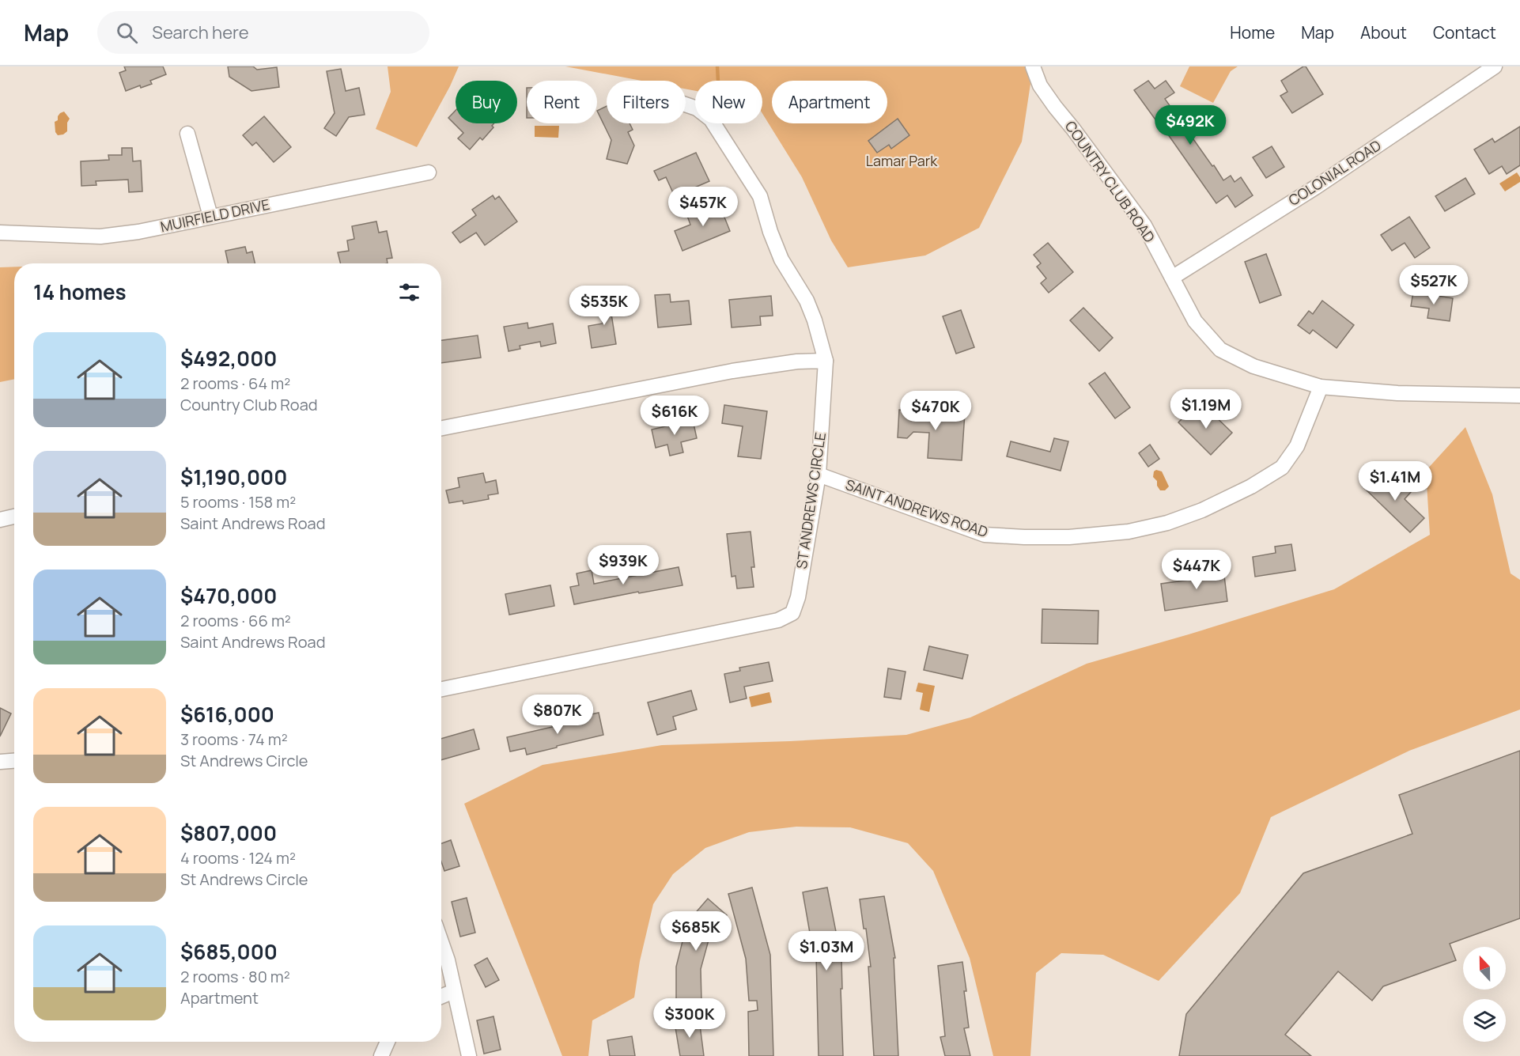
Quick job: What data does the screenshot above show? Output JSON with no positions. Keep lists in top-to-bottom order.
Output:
{
  "streets": {
    "street": [
      "COLONIAL ROAD",
      "COUNTRY CLUB ROAD",
      "MUIRFIELD DRIVE",
      "ST ANDREWS CIRCLE",
      "SAINT ANDREWS ROAD"
    ]
  },
  "crossings": [
    ["COLONIAL ROAD", "COUNTRY CLUB ROAD"],
    ["COUNTRY CLUB ROAD", "SAINT ANDREWS ROAD"],
    ["ST ANDREWS CIRCLE", "SAINT ANDREWS ROAD"]
  ],
  "parks": ["Lamar Park"],
  "north": "top",
  "page": {
    "header": "Map",
    "search": "Search here",
    "nav": [
      "Home",
      "Map",
      "About",
      "Contact"
    ],
    "chip": [
      "Buy",
      "Rent",
      "Filters",
      "New",
      "Apartment"
    ],
    "price": [
      "$492K",
      "$457K",
      "$527K",
      "$535K",
      "$1.19M",
      "$470K",
      "$616K",
      "$1.41M",
      "$939K",
      "$447K",
      "$807K",
      "$685K",
      "$1.03M",
      "$300K"
    ],
    "heading": "14 homes",
    "list": [
      {
        "name": "$492,000",
        "note": "2 rooms · 64 m² · Country Club Road"
      },
      {
        "name": "$1,190,000",
        "note": "5 rooms · 158 m² · Saint Andrews Road"
      },
      {
        "name": "$470,000",
        "note": "2 rooms · 66 m² · Saint Andrews Road"
      },
      {
        "name": "$616,000",
        "note": "3 rooms · 74 m² · St Andrews Circle"
      },
      {
        "name": "$807,000",
        "note": "4 rooms · 124 m² · St Andrews Circle"
      },
      {
        "name": "$685,000",
        "note": "2 rooms · 80 m² · Apartment"
      }
    ]
  }
}
